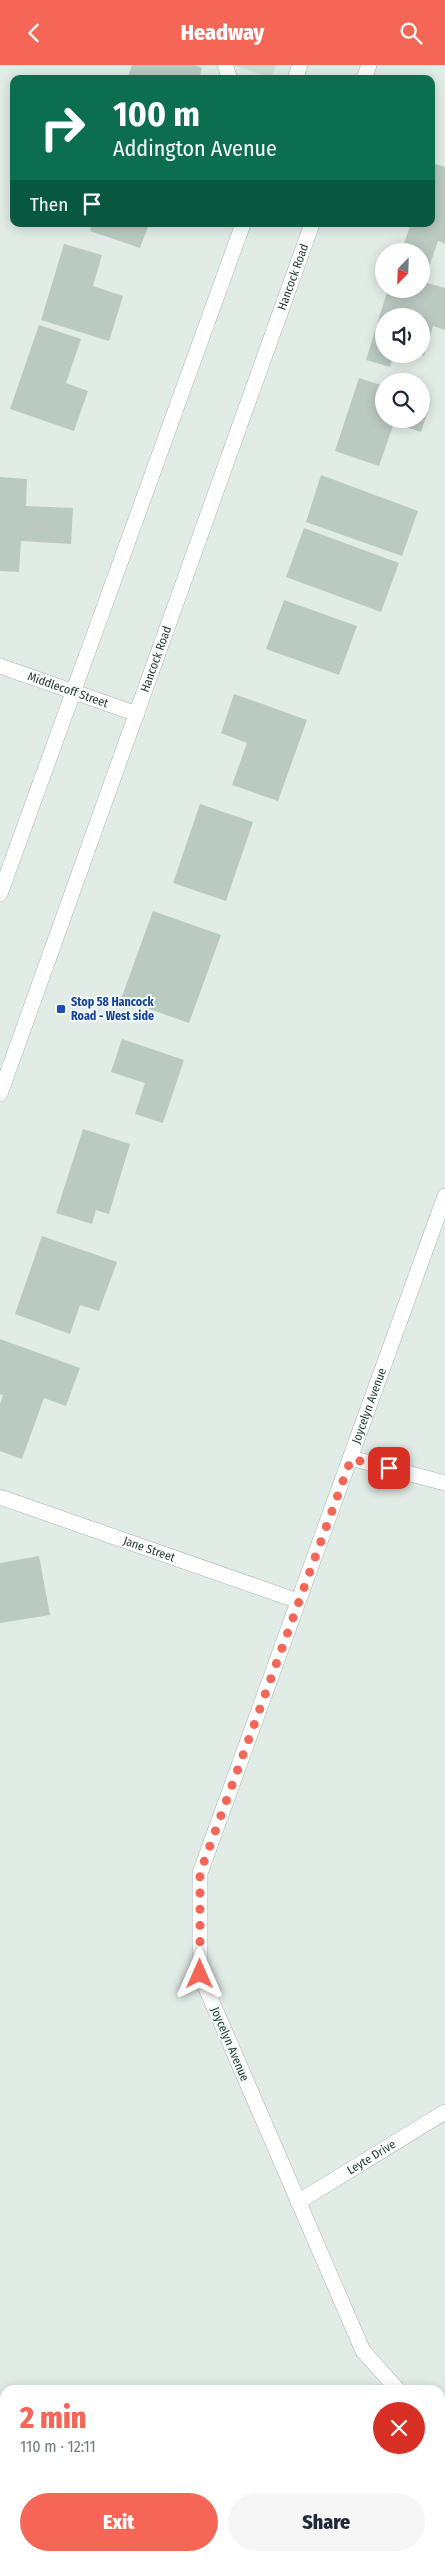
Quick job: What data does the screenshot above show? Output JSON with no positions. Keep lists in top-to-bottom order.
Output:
{
  "streets": {
    "street": [
      "Hancock Road",
      "Middlecoff Street",
      "Joycelyn Avenue",
      "Jane Street",
      "Leyte Drive"
    ]
  },
  "crossings": [
    ["Hancock Road", "Middlecoff Street"],
    ["Joycelyn Avenue", "Jane Street"],
    ["Joycelyn Avenue", "Leyte Drive"]
  ],
  "places": {
    "transit": ["Stop 58 Hancock Road - West side"]
  },
  "north": "bottom left",
  "page": {
    "header": "Headway",
    "turn": ["100 m", "Addington Avenue"],
    "then": "Then",
    "heading": ["2 min", "110 m · 12:11"],
    "buttons": ["Exit", "Share"]
  }
}
